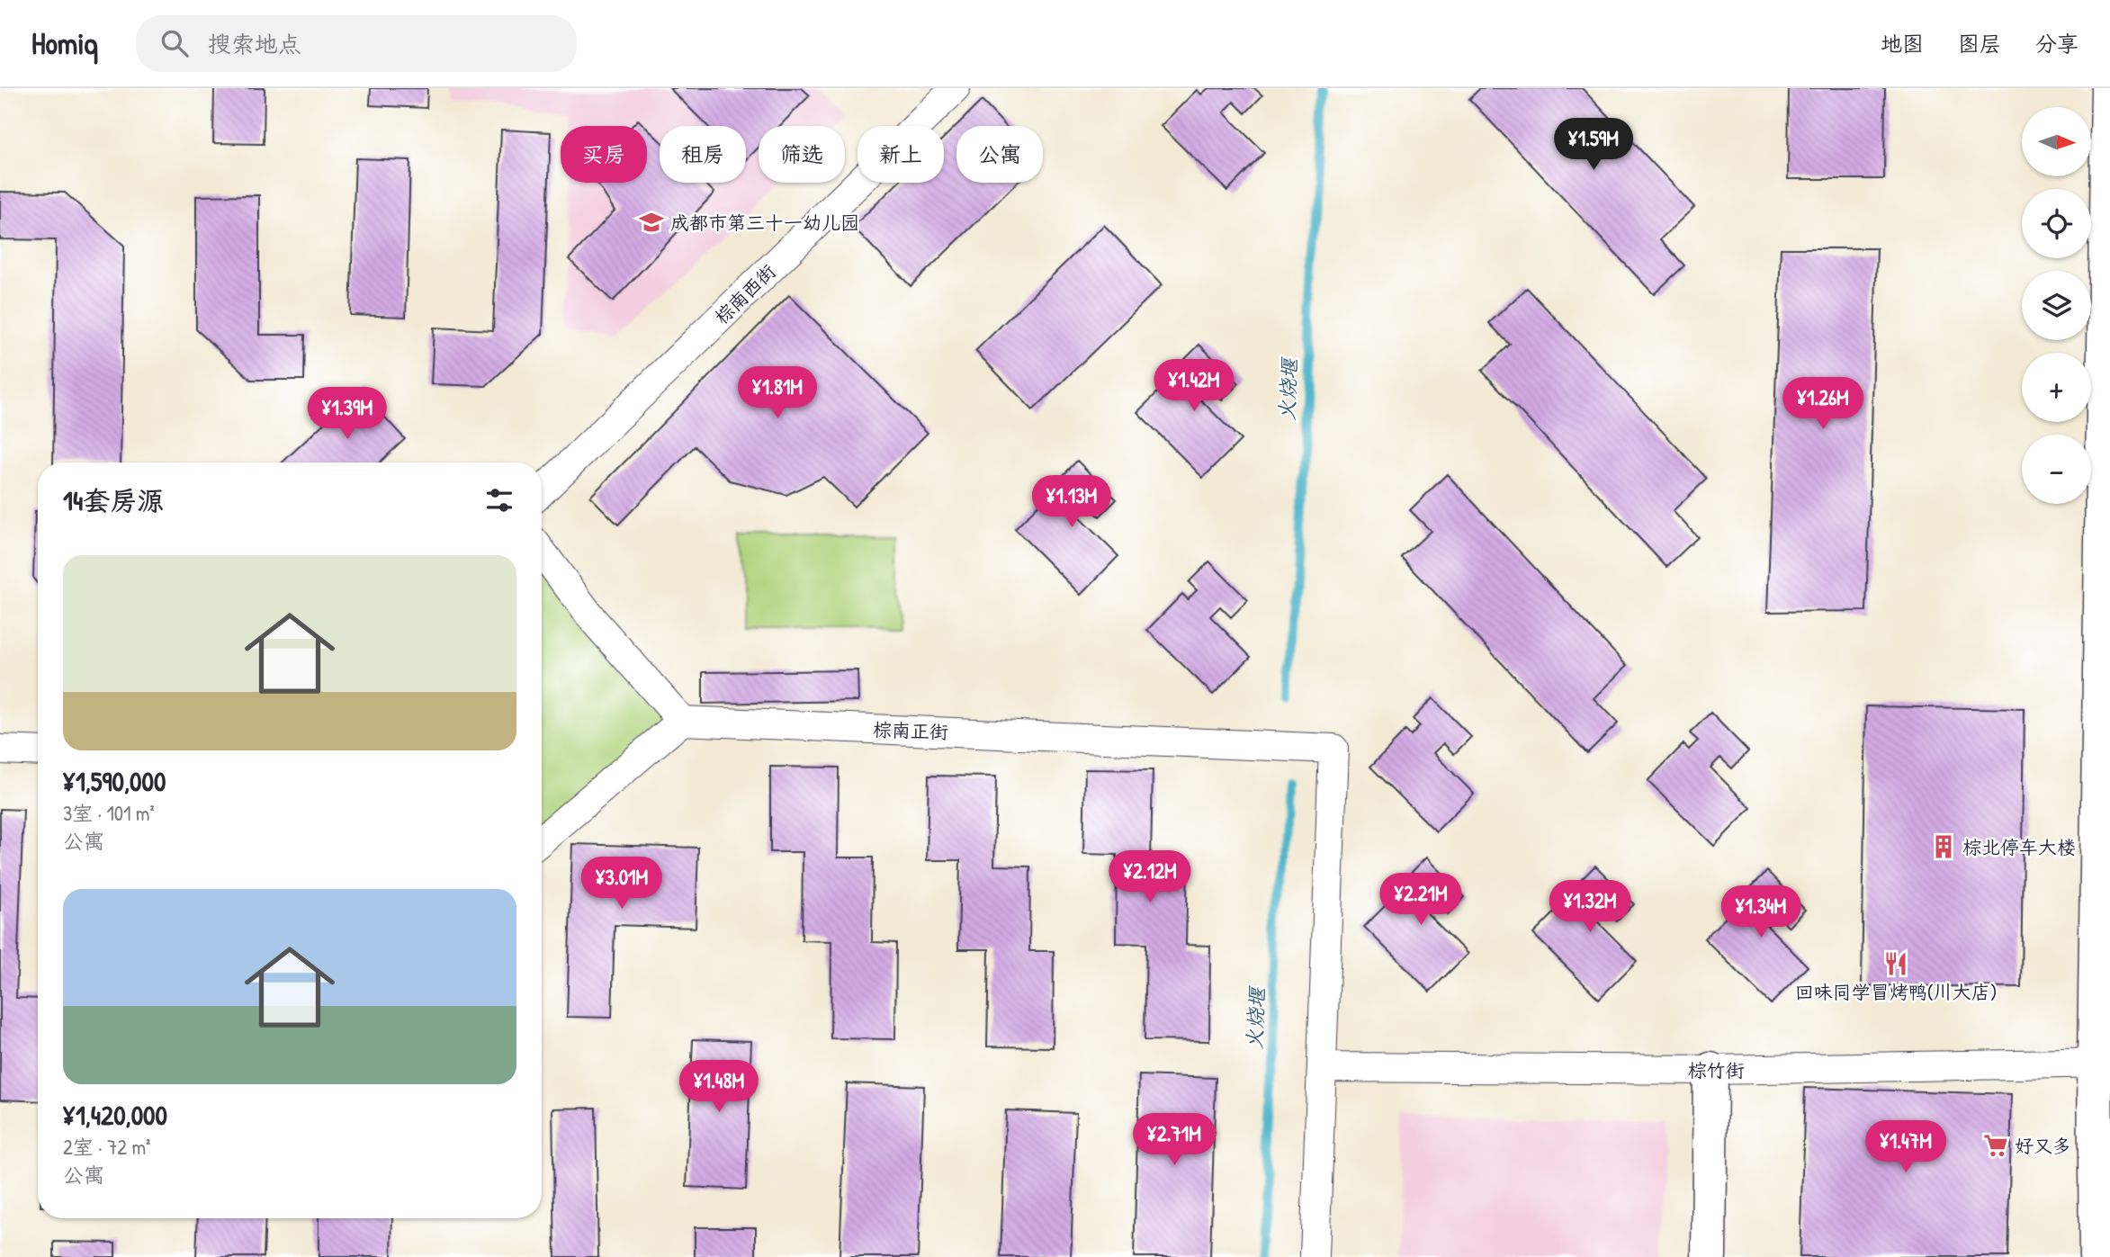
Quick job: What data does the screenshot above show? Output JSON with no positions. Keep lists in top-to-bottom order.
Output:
{
  "streets": {
    "street": ["棕南西街", "棕南正街", "棕竹街"]
  },
  "crossings": [
    ["棕南正街", "棕竹街"]
  ],
  "water": ["火烧堰"],
  "places": {
    "school or university": ["成都市第三十一幼儿园"],
    "building": ["棕北停车大楼"],
    "restaurant": ["回味同学冒烤鸭(川大店)"],
    "supermarket": ["好又多"]
  },
  "north": "right",
  "page": {
    "header": "Homiq",
    "search": "搜索地点",
    "nav": ["地图", "图层", "分享"],
    "map_buttons": ["+", "−"],
    "price": [
      "¥1.59M",
      "¥1.42M",
      "¥1.81M",
      "¥1.26M",
      "¥1.39M",
      "¥1.13M",
      "¥2.12M",
      "¥3.01M",
      "¥2.21M",
      "¥1.32M",
      "¥1.34M",
      "¥1.48M",
      "¥2.71M",
      "¥1.47M"
    ],
    "chip": [
      "买房",
      "租房",
      "筛选",
      "新上",
      "公寓"
    ],
    "heading": "14套房源",
    "list": [
      {
        "name": "¥1,590,000",
        "note": "3室 · 101 m² · 公寓"
      },
      {
        "name": "¥1,420,000",
        "note": "2室 · 72 m² · 公寓"
      }
    ]
  }
}
